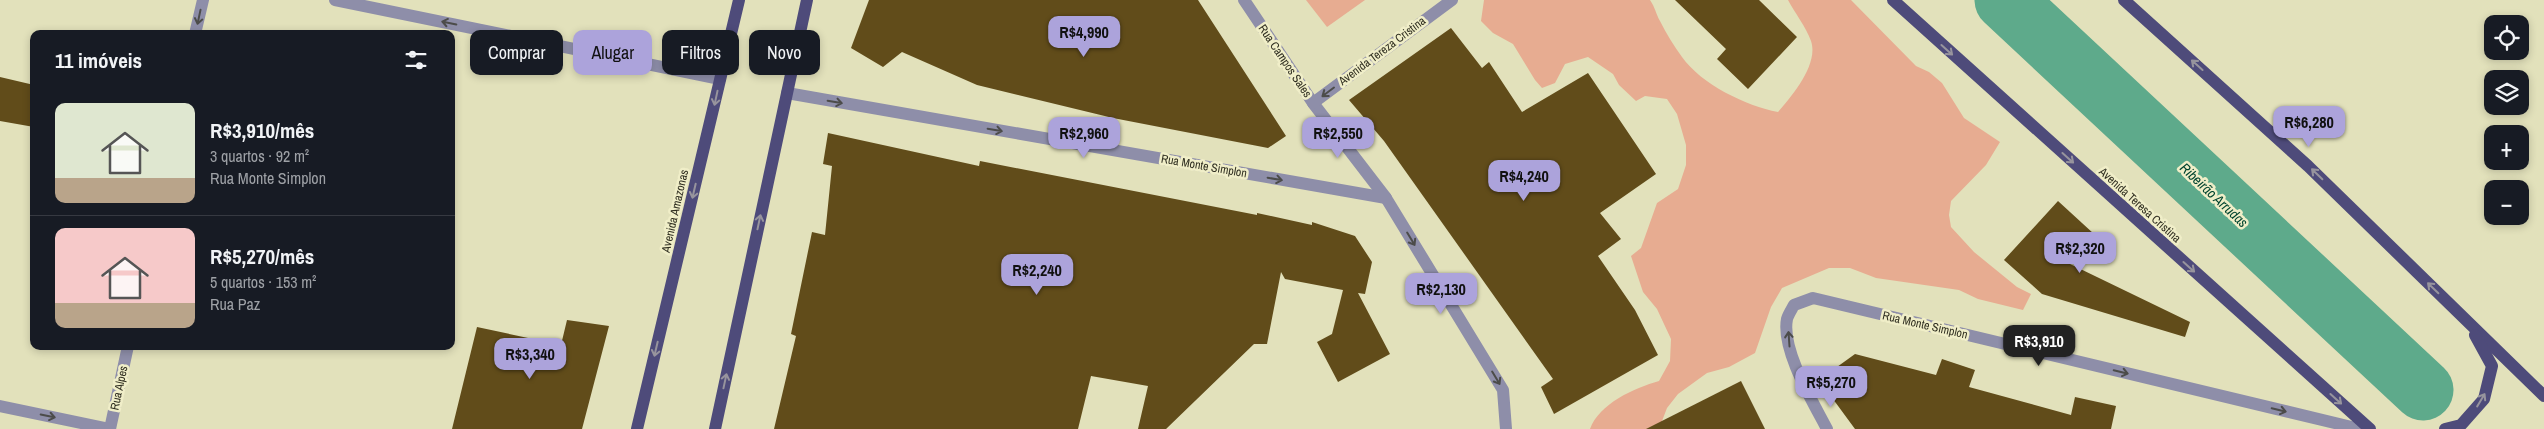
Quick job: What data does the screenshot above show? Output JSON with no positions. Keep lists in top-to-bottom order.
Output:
{
  "streets": {
    "main road": ["Avenida Teresa Cristina", "Avenida Amazonas"],
    "street": [
      "Avenida Tereza Cristina",
      "Rua Campos Sales",
      "Rua Monte Simplon",
      "Rua Alpes"
    ]
  },
  "crossings": [
    ["Avenida Tereza Cristina", "Rua Campos Sales"],
    ["Rua Campos Sales", "Rua Monte Simplon"]
  ],
  "one_way": [
    "Avenida Tereza Cristina",
    "Rua Campos Sales",
    "Rua Monte Simplon",
    "Avenida Teresa Cristina"
  ],
  "water": ["Ribeirão Arrudas"],
  "page": {
    "map_buttons": ["+", "−"],
    "price": [
      "R$4,990",
      "R$6,280",
      "R$2,960",
      "R$2,550",
      "R$4,240",
      "R$2,320",
      "R$2,240",
      "R$2,130",
      "R$3,910",
      "R$3,340",
      "R$5,270"
    ],
    "chip": [
      "Comprar",
      "Alugar",
      "Filtros",
      "Novo"
    ],
    "heading": "11 imóveis",
    "list": [
      {
        "name": "R$3,910/mês",
        "note": "3 quartos · 92 m² · Rua Monte Simplon"
      },
      {
        "name": "R$5,270/mês",
        "note": "5 quartos · 153 m² · Rua Paz"
      }
    ]
  }
}
